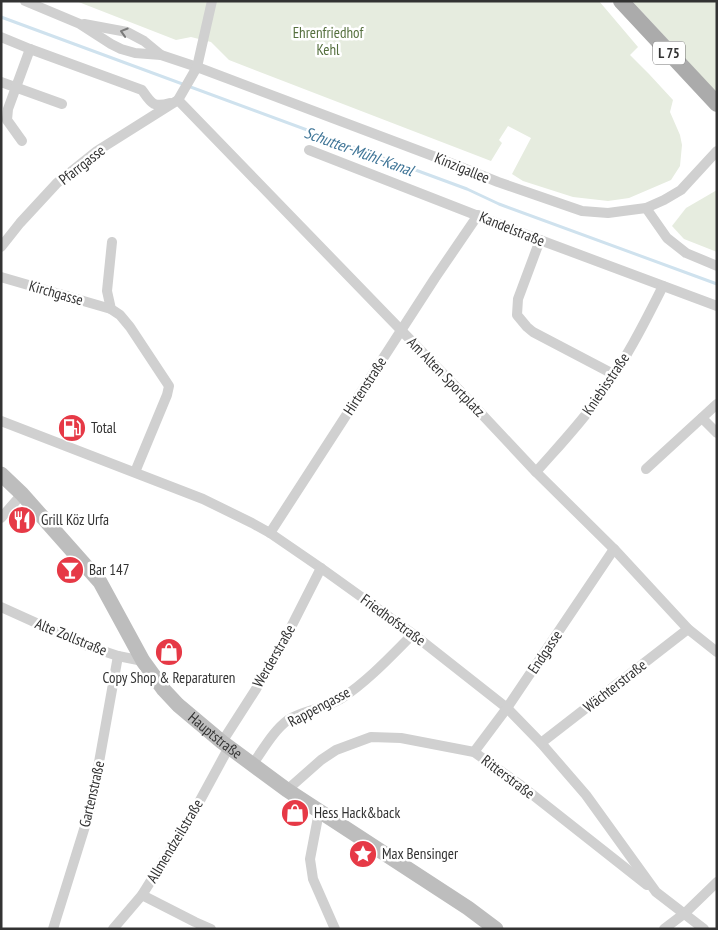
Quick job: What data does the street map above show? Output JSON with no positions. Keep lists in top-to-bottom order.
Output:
{
  "streets": {
    "main road": ["L 75"],
    "street": [
      "Pfarrgasse",
      "Kinzigallee",
      "Kandelstraße",
      "Kirchgasse",
      "Am Alten Sportplatz",
      "Kniebisstraße",
      "Hirtenstraße",
      "Friedhofstraße",
      "Alte Zollstraße",
      "Endgasse",
      "Werderstraße",
      "Wächterstraße",
      "Rappengasse",
      "Hauptstraße",
      "Ritterstraße",
      "Gartenstraße",
      "Allmendzeilstraße"
    ]
  },
  "crossings": [
    ["Pfarrgasse", "Kinzigallee"],
    ["Pfarrgasse", "Am Alten Sportplatz"],
    ["Kandelstraße", "Kniebisstraße"],
    ["Kandelstraße", "Hirtenstraße"],
    ["Am Alten Sportplatz", "Kniebisstraße"],
    ["Am Alten Sportplatz", "Hirtenstraße"],
    ["Am Alten Sportplatz", "Endgasse"],
    ["Am Alten Sportplatz", "Wächterstraße"],
    ["Hirtenstraße", "Friedhofstraße"],
    ["Friedhofstraße", "Endgasse"],
    ["Friedhofstraße", "Werderstraße"],
    ["Friedhofstraße", "Wächterstraße"],
    ["Friedhofstraße", "Rappengasse"],
    ["Friedhofstraße", "Ritterstraße"],
    ["Alte Zollstraße", "Hauptstraße"],
    ["Alte Zollstraße", "Gartenstraße"],
    ["Endgasse", "Ritterstraße"],
    ["Werderstraße", "Hauptstraße"],
    ["Werderstraße", "Allmendzeilstraße"],
    ["Rappengasse", "Hauptstraße"],
    ["Hauptstraße", "Ritterstraße"],
    ["Hauptstraße", "Allmendzeilstraße"]
  ],
  "water": ["Schutter-Mühl-Kanal"],
  "parks": ["Ehrenfriedhof Kehl"],
  "places": {
    "fuel station": ["Total"],
    "restaurant": ["Grill Köz Urfa"],
    "bar": ["Bar 147"],
    "shop": ["Copy Shop & Reparaturen", "Hess Hack&back"],
    "place": ["Max Bensinger"]
  }
}
